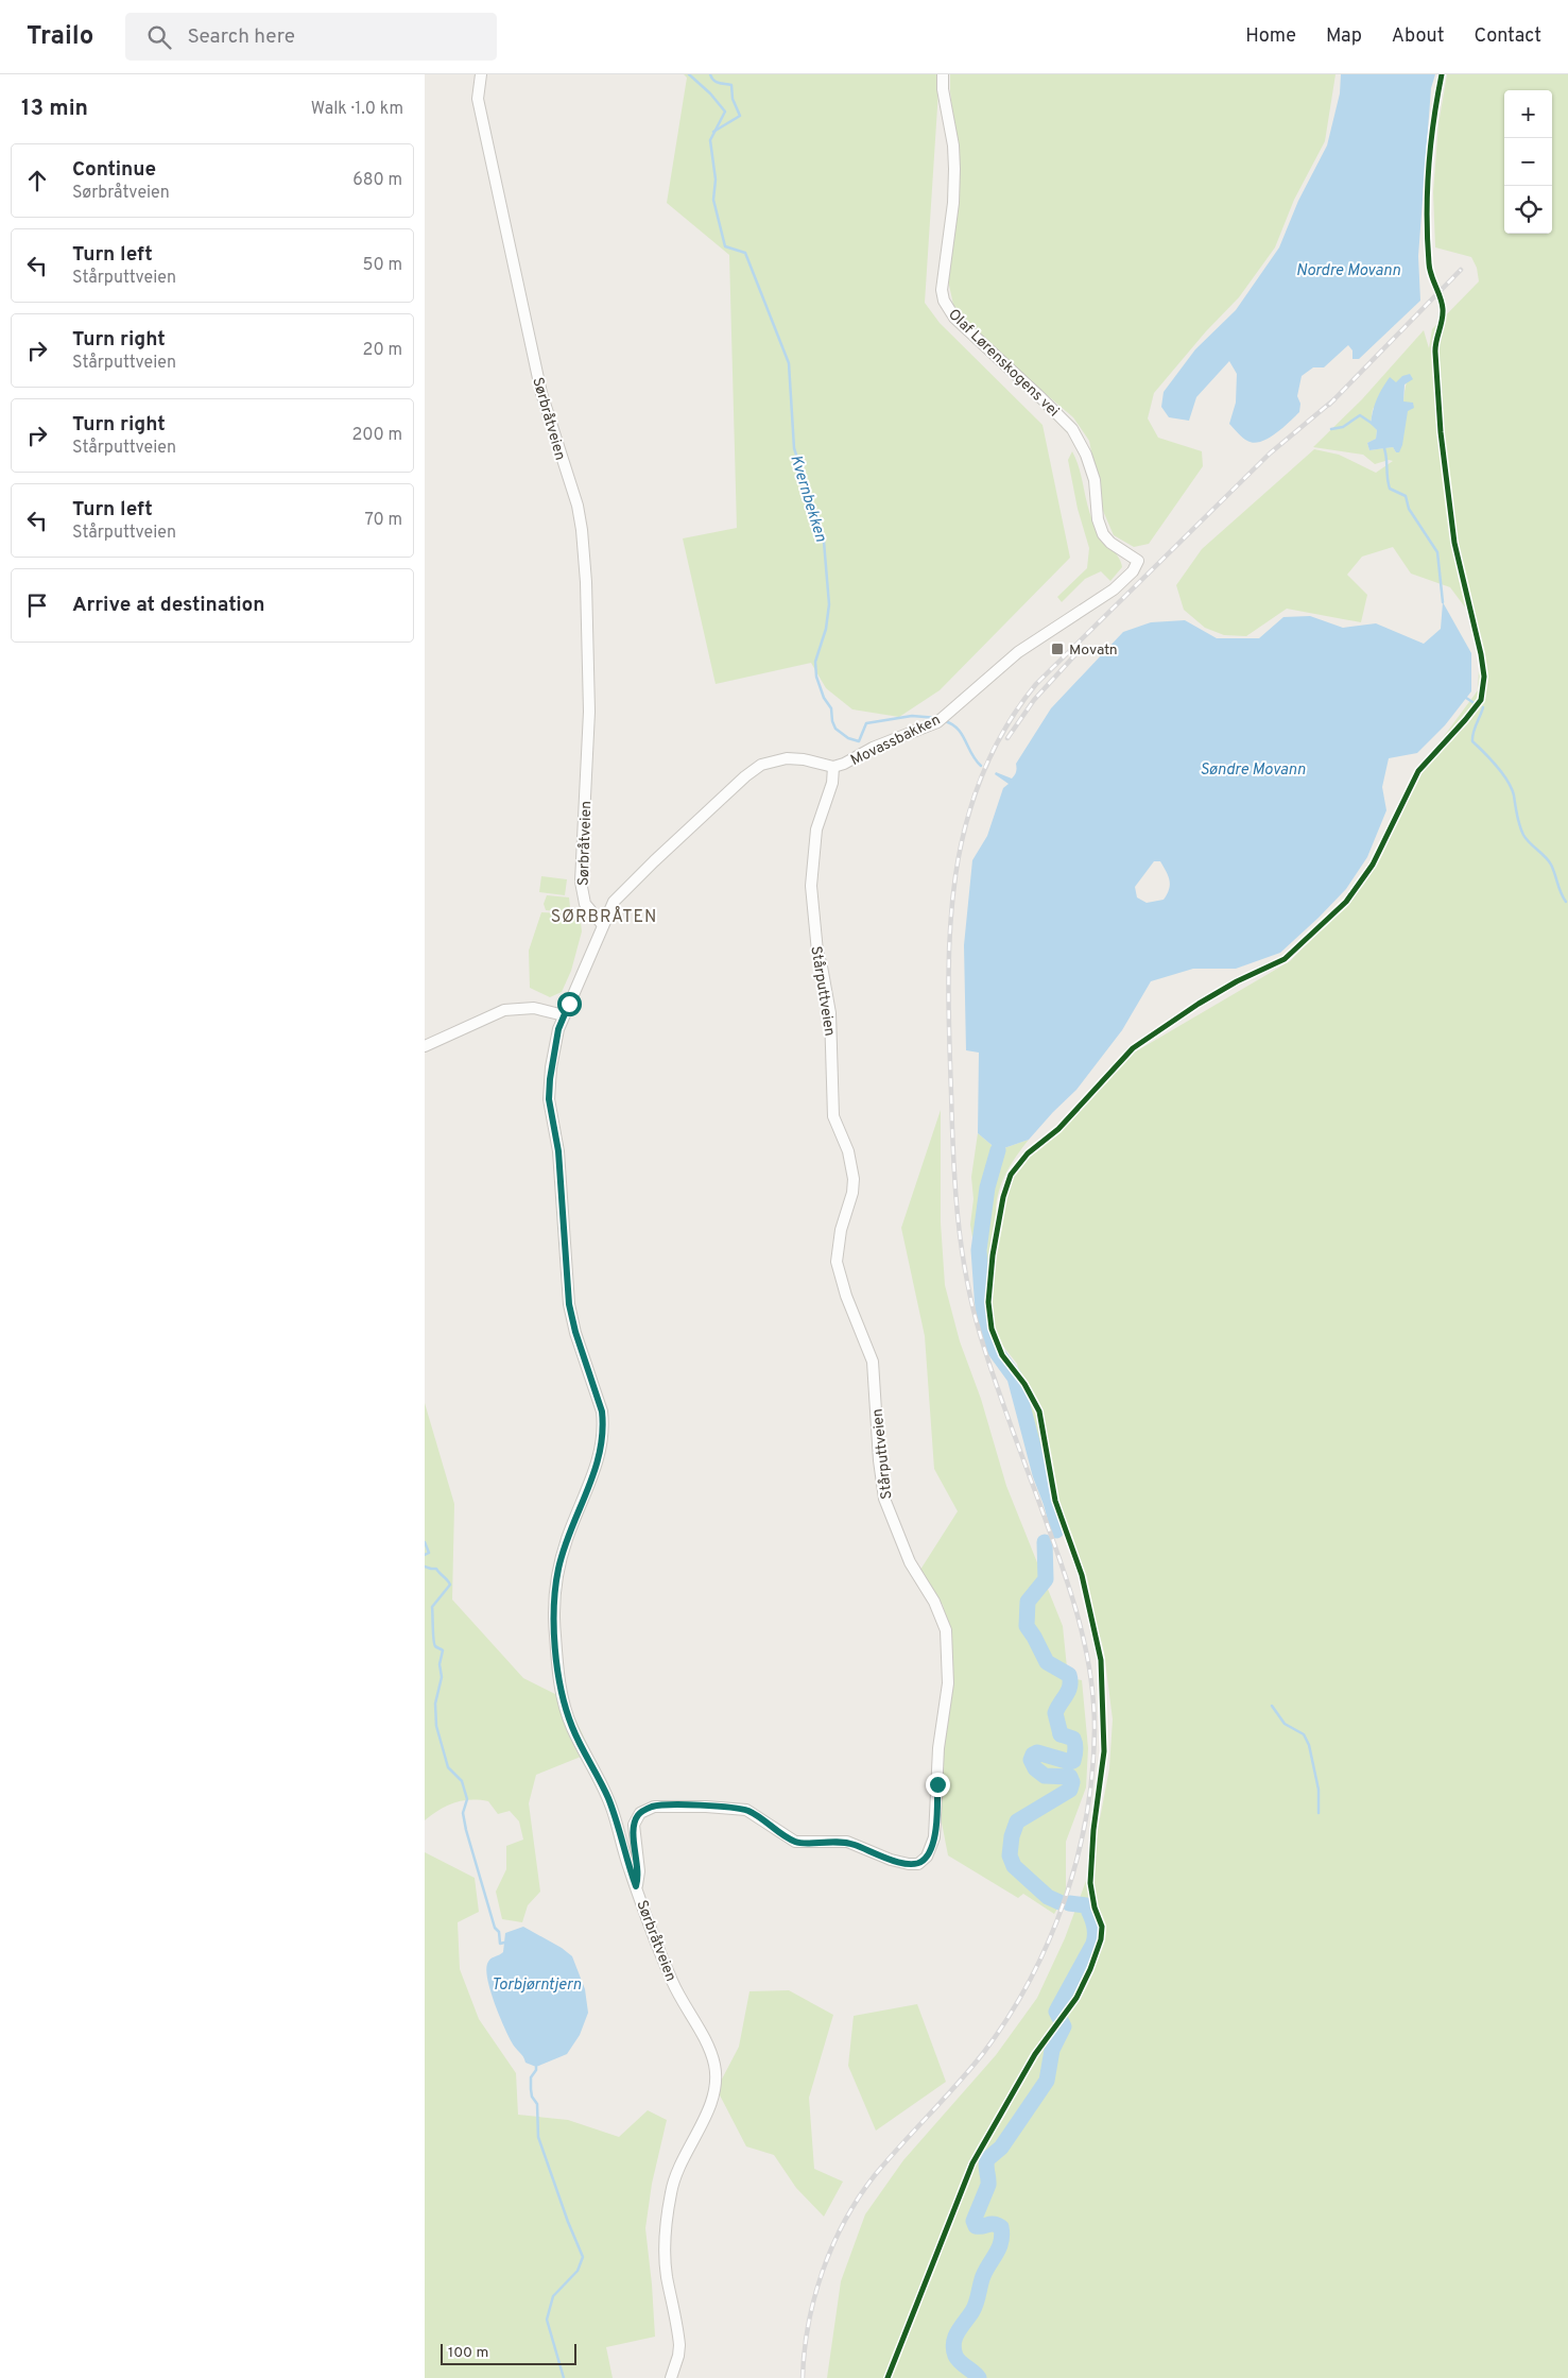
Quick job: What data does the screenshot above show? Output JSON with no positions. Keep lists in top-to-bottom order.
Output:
{
  "streets": {
    "street": [
      "Olaf Lørenskogens vei",
      "Sørbråtveien",
      "Movassbakken",
      "Stårputtveien"
    ]
  },
  "crossings": [
    ["Olaf Lørenskogens vei", "Movassbakken"],
    ["Sørbråtveien", "Movassbakken"],
    ["Sørbråtveien", "Stårputtveien"],
    ["Movassbakken", "Stårputtveien"]
  ],
  "districts": ["SØRBRÅTEN"],
  "water": [
    "Nordre Movann",
    "Kvernbekken",
    "Søndre Movann",
    "Torbjørntjern"
  ],
  "places": {
    "transit": ["Movatn"]
  },
  "scale_bar": "100 m",
  "page": {
    "header": "Trailo",
    "search": "Search here",
    "nav": [
      "Home",
      "Map",
      "About",
      "Contact"
    ],
    "heading": ["13 min", "Walk · 1.0 km"],
    "map_buttons": ["+", "−"],
    "list": [
      ["Continue", "Sørbråtveien", "680 m"],
      ["Turn left", "Stårputtveien", "50 m"],
      ["Turn right", "Stårputtveien", "20 m"],
      ["Turn right", "Stårputtveien", "200 m"],
      ["Turn left", "Stårputtveien", "70 m"],
      "Arrive at destination"
    ],
    "scale": "100 m"
  }
}
